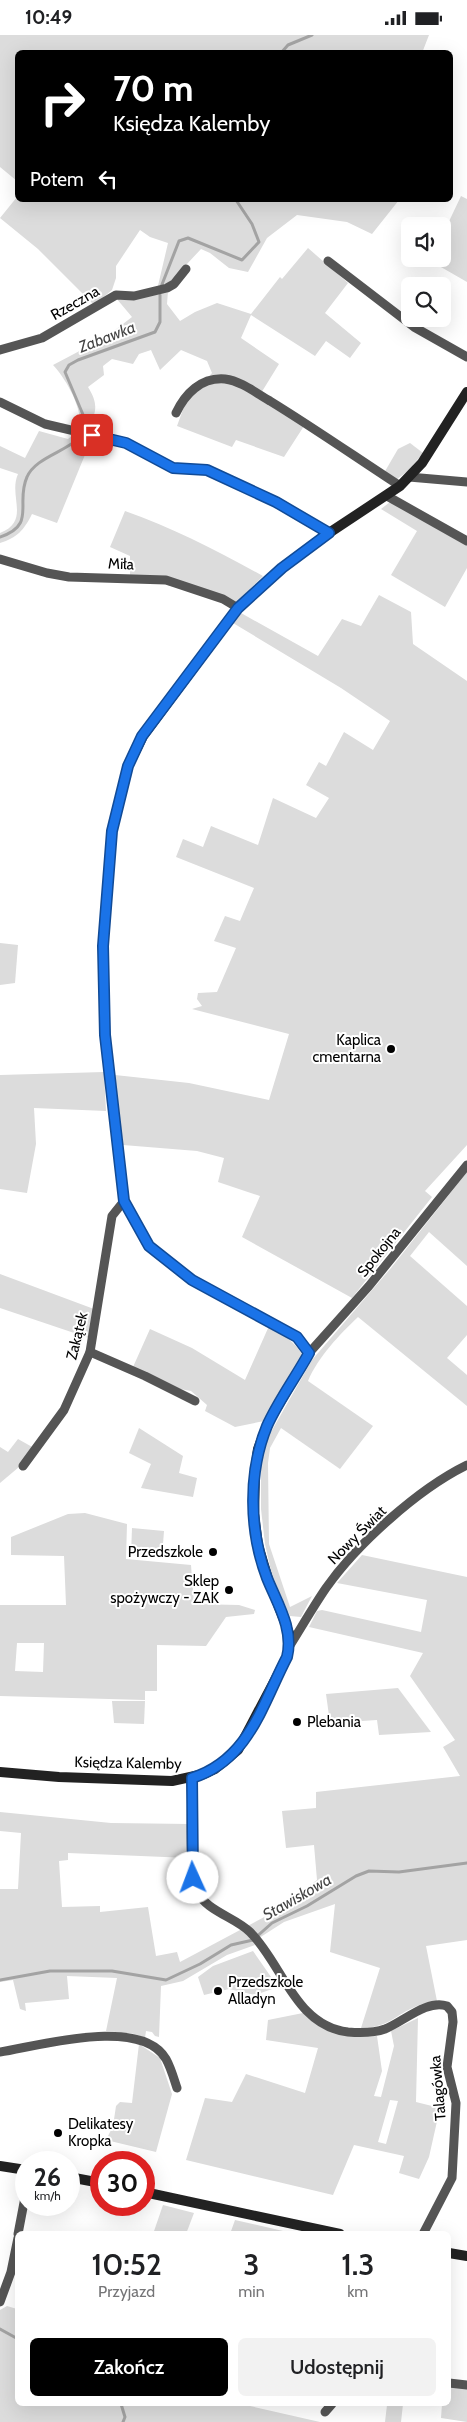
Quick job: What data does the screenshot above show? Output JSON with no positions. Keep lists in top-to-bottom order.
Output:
{
  "streets": {
    "street": [
      "Rzeczna",
      "Miła",
      "Spokojna",
      "Zakątek",
      "Nowy Świat",
      "Księdza Kalemby",
      "Talagówka"
    ]
  },
  "crossings": [
    ["Nowy Świat", "Księdza Kalemby"],
    ["Księdza Kalemby", "Talagówka"]
  ],
  "water": ["Zabawka", "Stawiskowa"],
  "places": [
    "Kaplica cmentarna",
    "Przedszkole",
    "Sklep spożywczy - ZAK",
    "Plebania",
    "Przedszkole Alladyn",
    "Delikatesy Kropka"
  ],
  "page": {
    "status": "10:49",
    "turn": ["70 m", "Księdza Kalemby"],
    "then": "Potem",
    "speed": "26 km/h",
    "limit": "30",
    "eta": [
      "10:52",
      "Przyjazd",
      "3",
      "min",
      "1.3",
      "km"
    ],
    "buttons": ["Zakończ", "Udostępnij"]
  }
}
